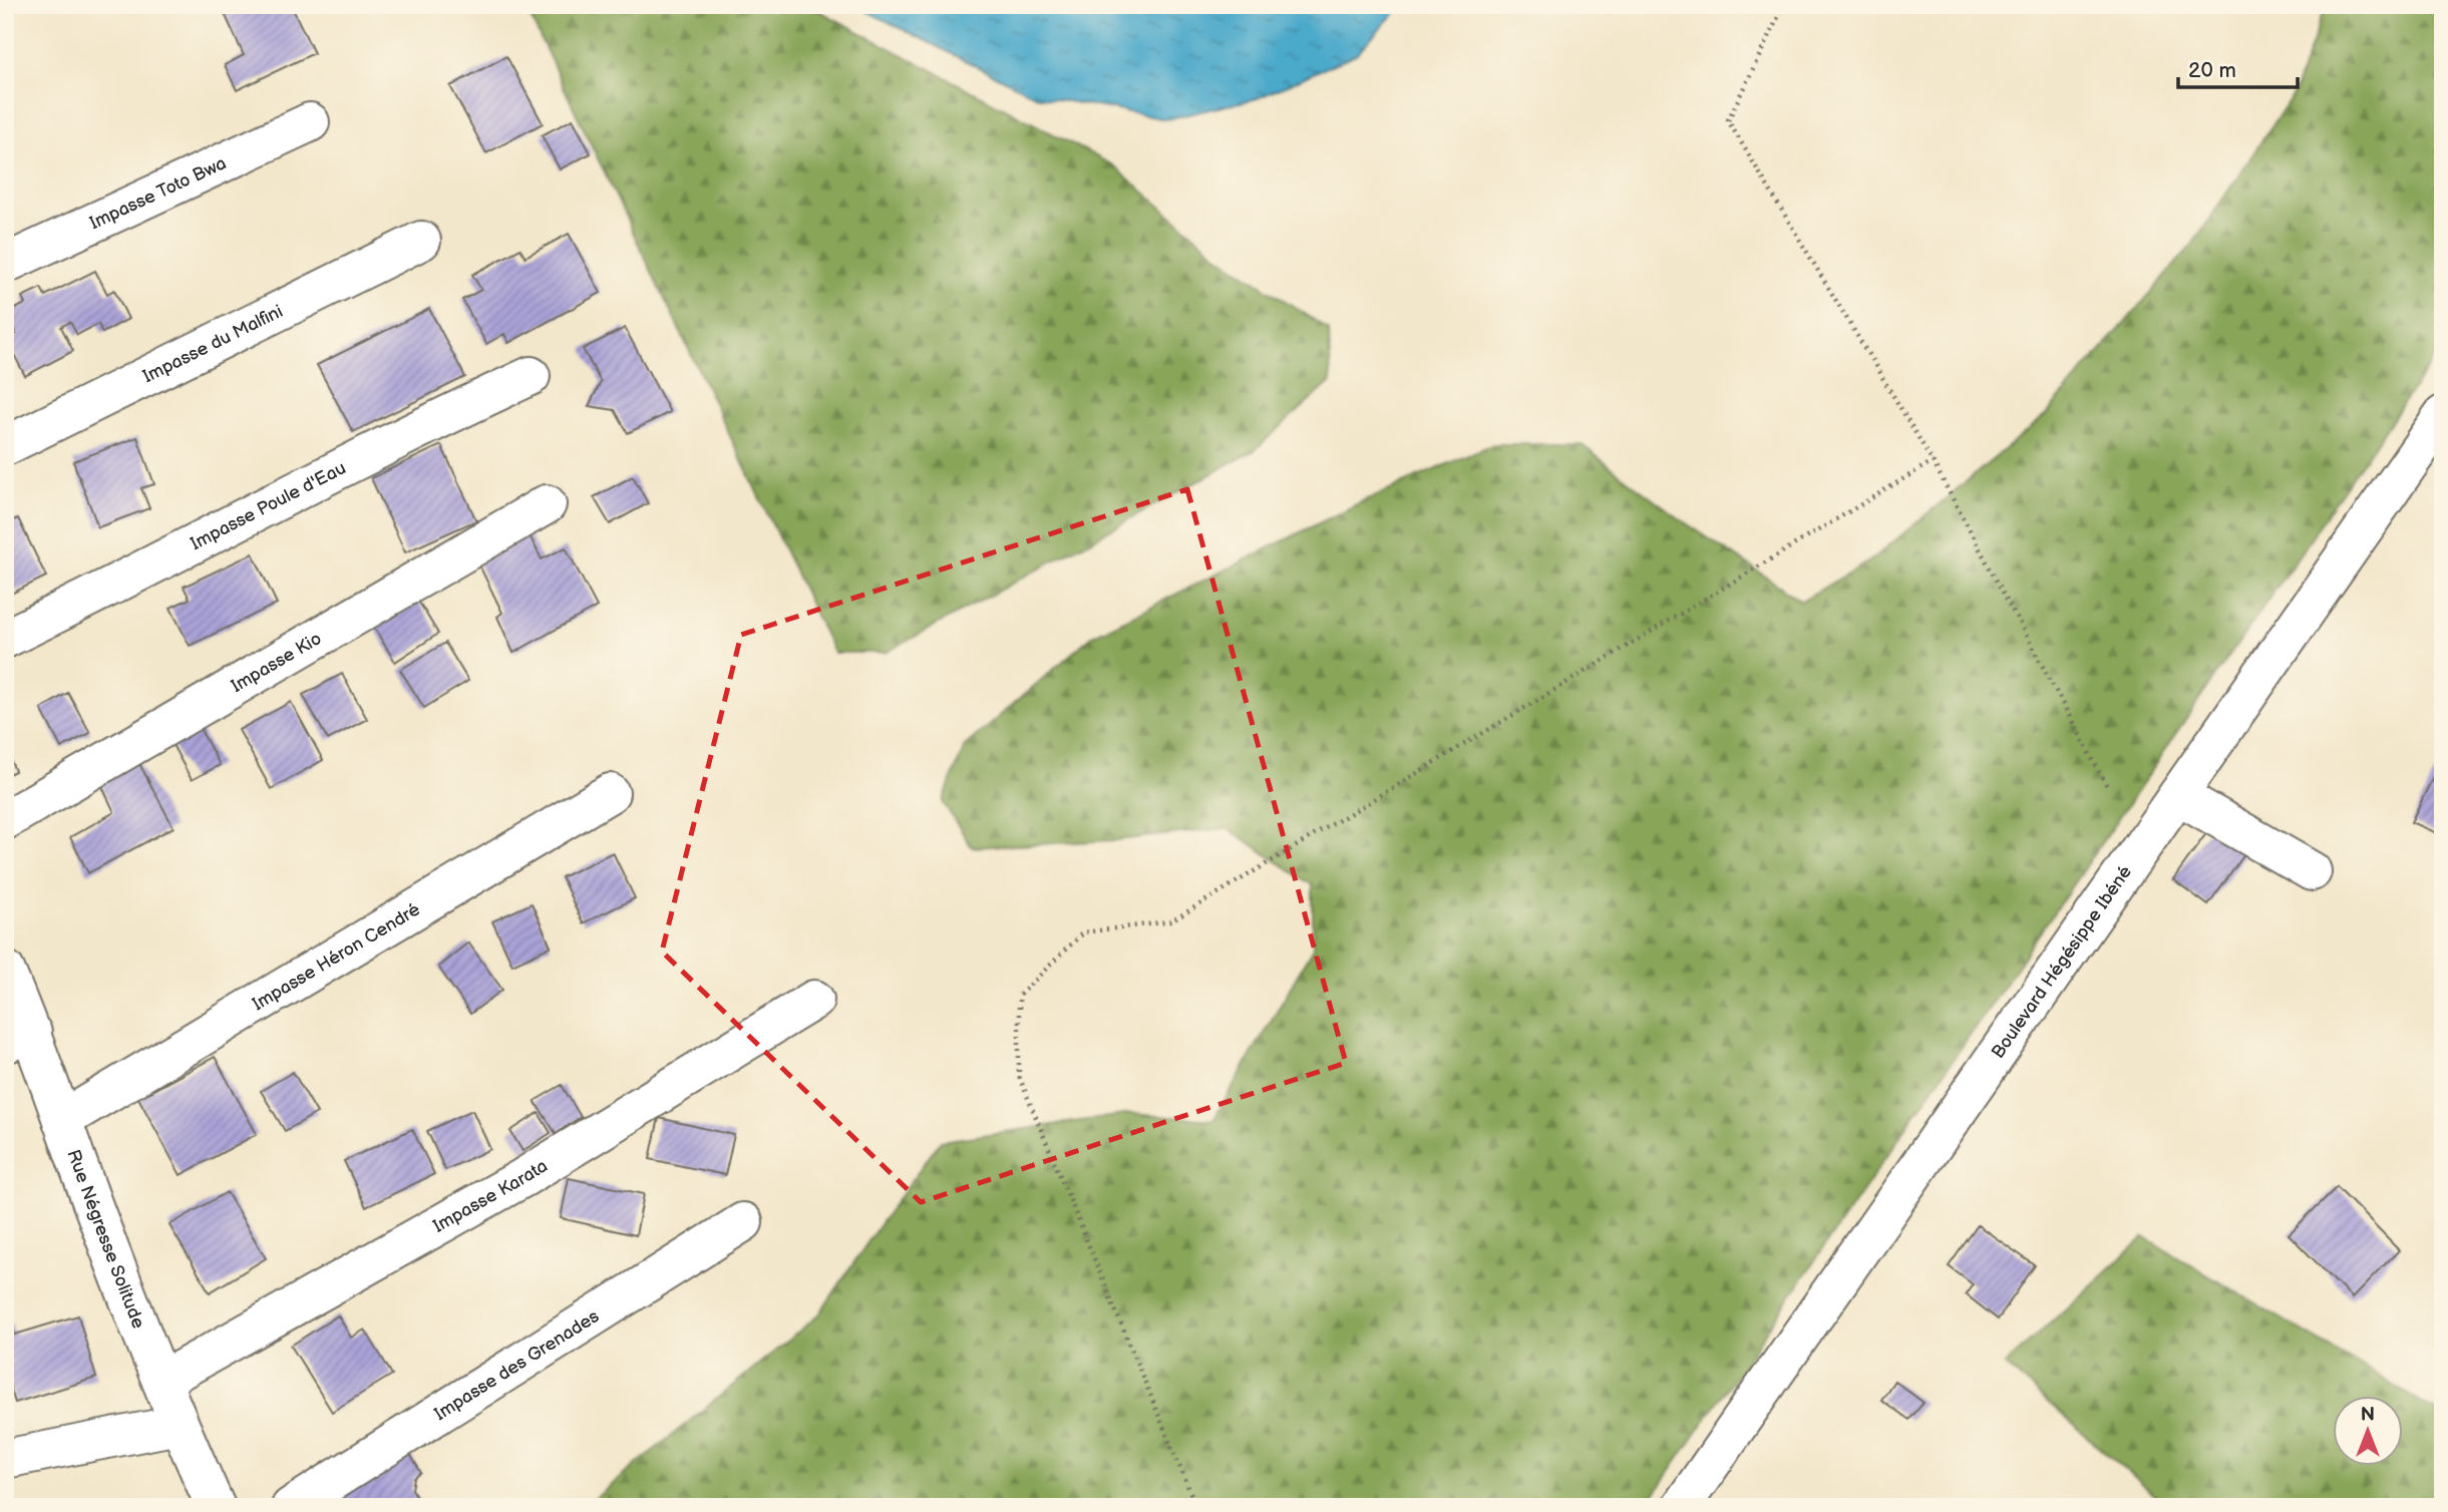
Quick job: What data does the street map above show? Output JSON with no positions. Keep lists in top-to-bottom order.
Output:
{
  "streets": {
    "street": [
      "Impasse Toto Bwa",
      "Impasse du Malfini",
      "Impasse Poule d'Eau",
      "Impasse Kio",
      "Impasse Héron Cendré",
      "Boulevard Hégésippe Ibéné",
      "Impasse Karata",
      "Rue Négresse Solitude",
      "Impasse des Grenades"
    ]
  },
  "crossings": [
    ["Impasse Héron Cendré", "Rue Négresse Solitude"],
    ["Impasse Karata", "Rue Négresse Solitude"]
  ],
  "scale_bar": "20 m",
  "north": "top"
}
